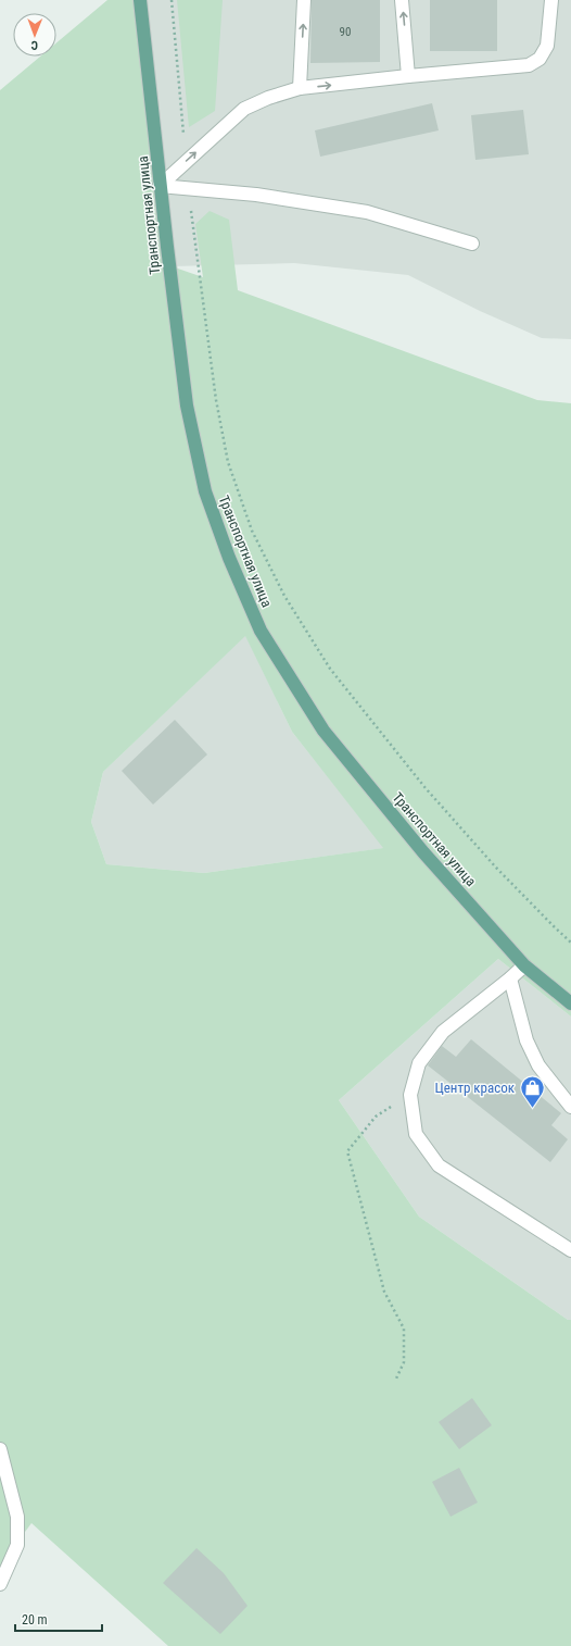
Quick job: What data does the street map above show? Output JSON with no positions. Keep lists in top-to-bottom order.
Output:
{
  "streets": {
    "main road": ["Транспортная улица"]
  },
  "places": {
    "shop": ["Центр красок"]
  },
  "house_numbers": ["90"],
  "scale_bar": "20 m",
  "north": "bottom"
}
